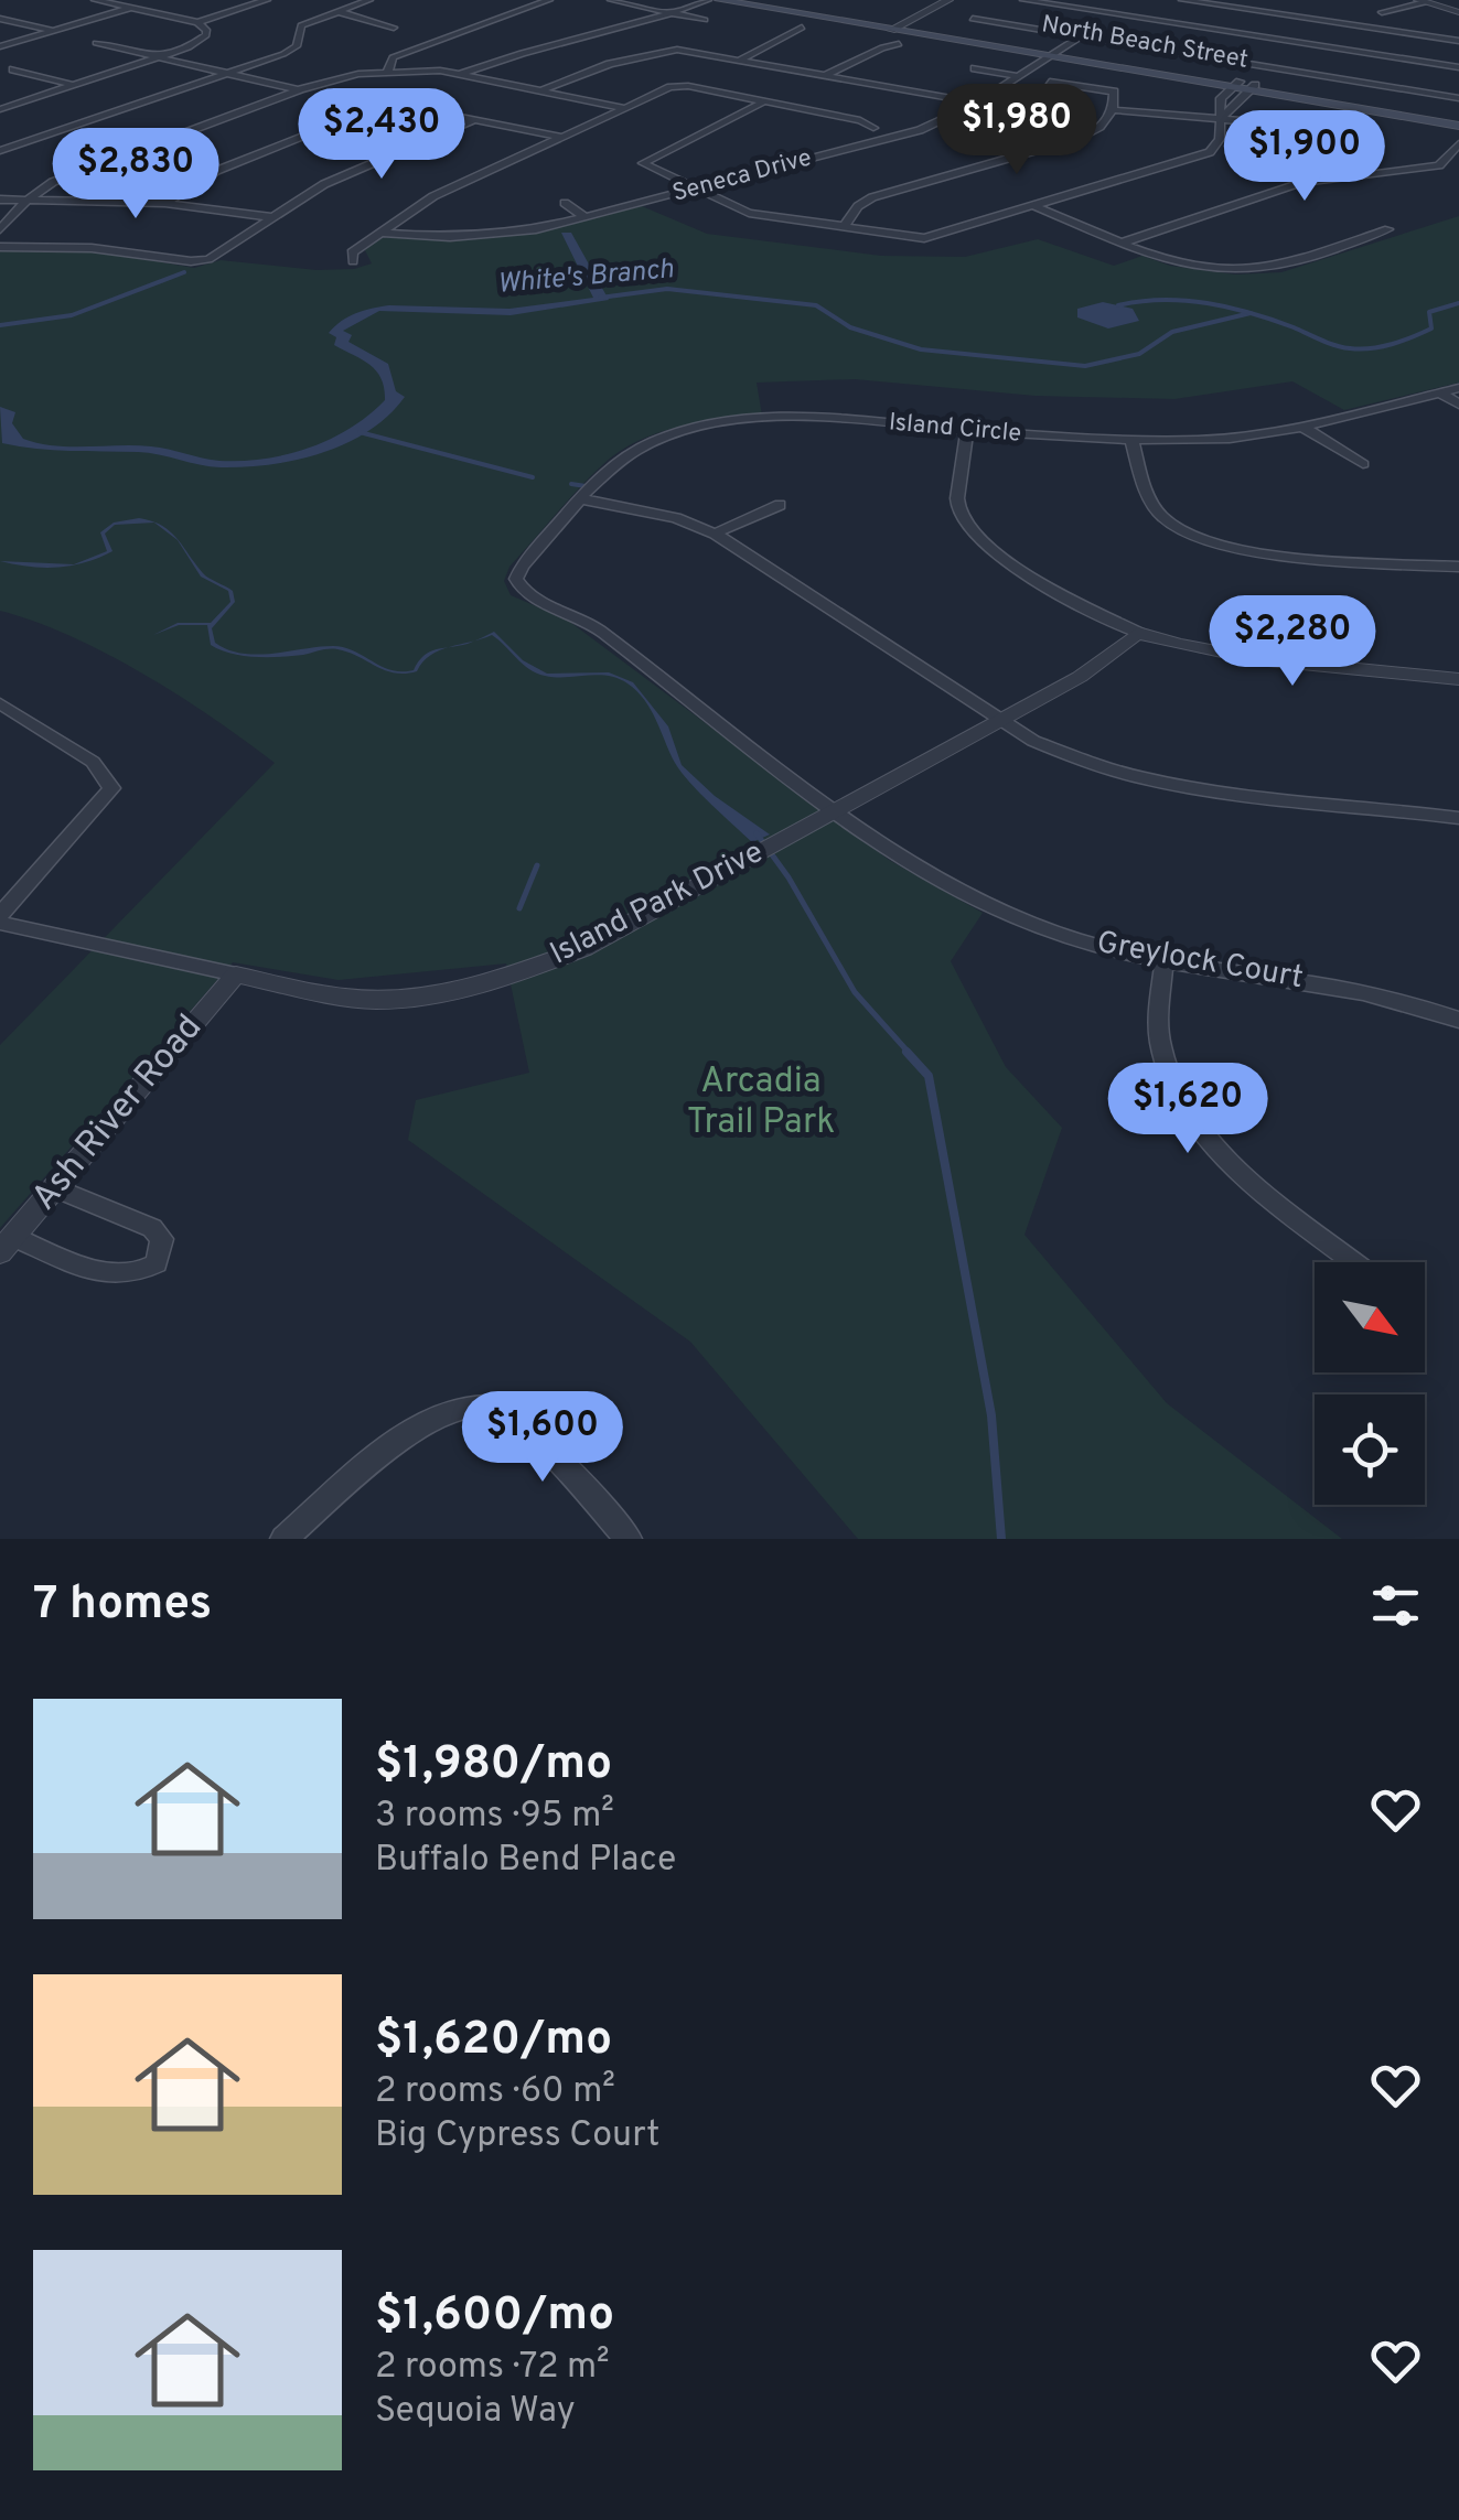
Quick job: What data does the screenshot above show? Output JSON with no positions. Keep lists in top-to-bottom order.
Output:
{
  "streets": {
    "main road": ["North Beach Street"],
    "street": [
      "Seneca Drive",
      "Island Circle",
      "Island Park Drive",
      "Greylock Court",
      "Ash River Road"
    ]
  },
  "crossings": [
    ["North Beach Street", "Seneca Drive"],
    ["Island Circle", "Greylock Court"],
    ["Island Park Drive", "Greylock Court"],
    ["Island Park Drive", "Ash River Road"]
  ],
  "water": ["White's Branch"],
  "parks": ["Arcadia Trail Park"],
  "north": "bottom right",
  "page": {
    "price": [
      "$1,980",
      "$2,430",
      "$1,900",
      "$2,830",
      "$2,280",
      "$1,620",
      "$1,600"
    ],
    "heading": "7 homes",
    "list": [
      {
        "name": "$1,980/mo",
        "note": "3 rooms · 95 m² · Buffalo Bend Place"
      },
      {
        "name": "$1,620/mo",
        "note": "2 rooms · 60 m² · Big Cypress Court"
      },
      {
        "name": "$1,600/mo",
        "note": "2 rooms · 72 m² · Sequoia Way"
      }
    ]
  }
}
